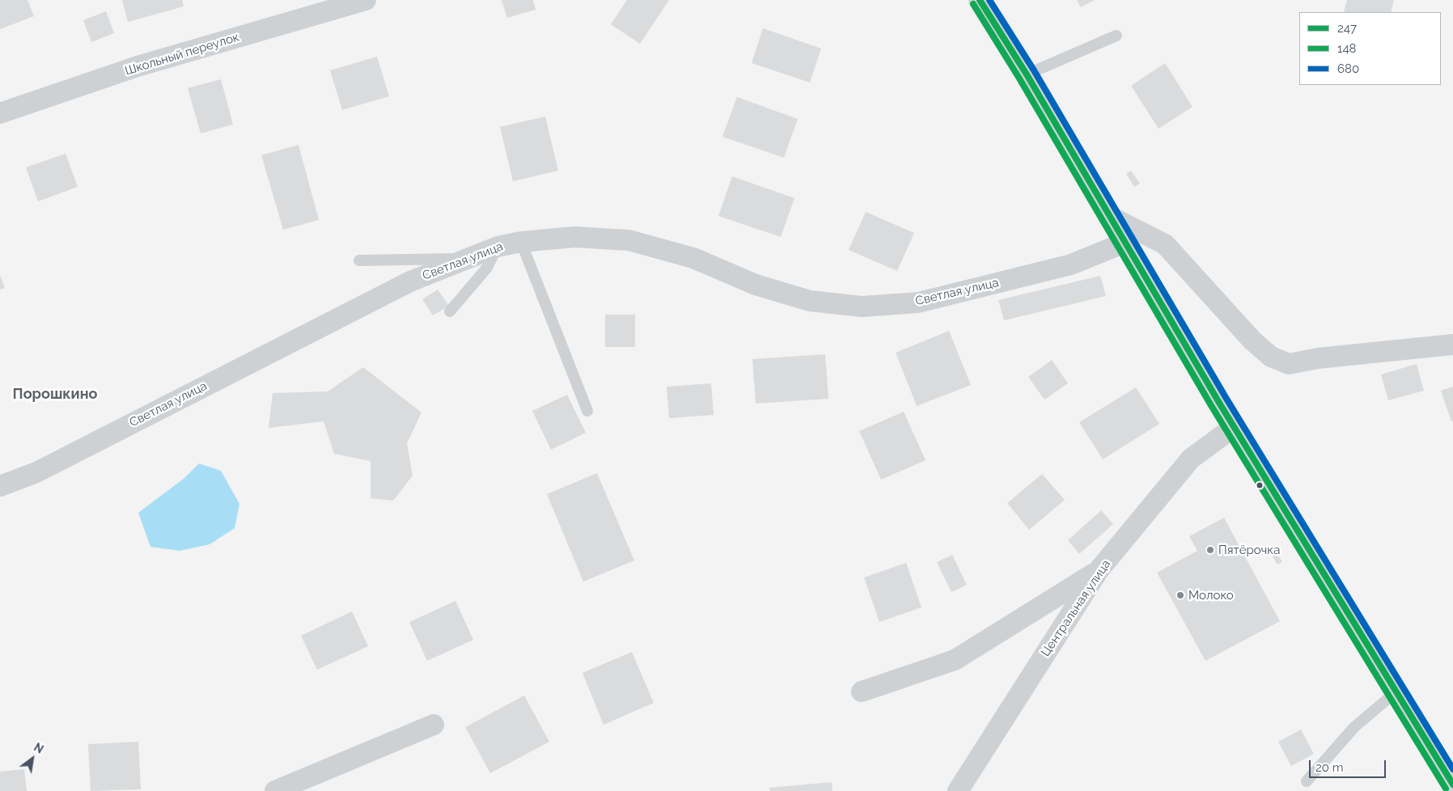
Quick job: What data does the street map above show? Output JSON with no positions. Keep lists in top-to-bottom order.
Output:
{
  "streets": {
    "street": ["Школьный переулок", "Светлая улица", "Центральная улица"]
  },
  "districts": ["Порошкино"],
  "places": ["Пятёрочка", "Молоко"],
  "lines": ["transit line 247", "transit line 680", "transit line 148"],
  "legend": ["247", "148", "680"],
  "scale_bar": "20 m",
  "north": "top right"
}
